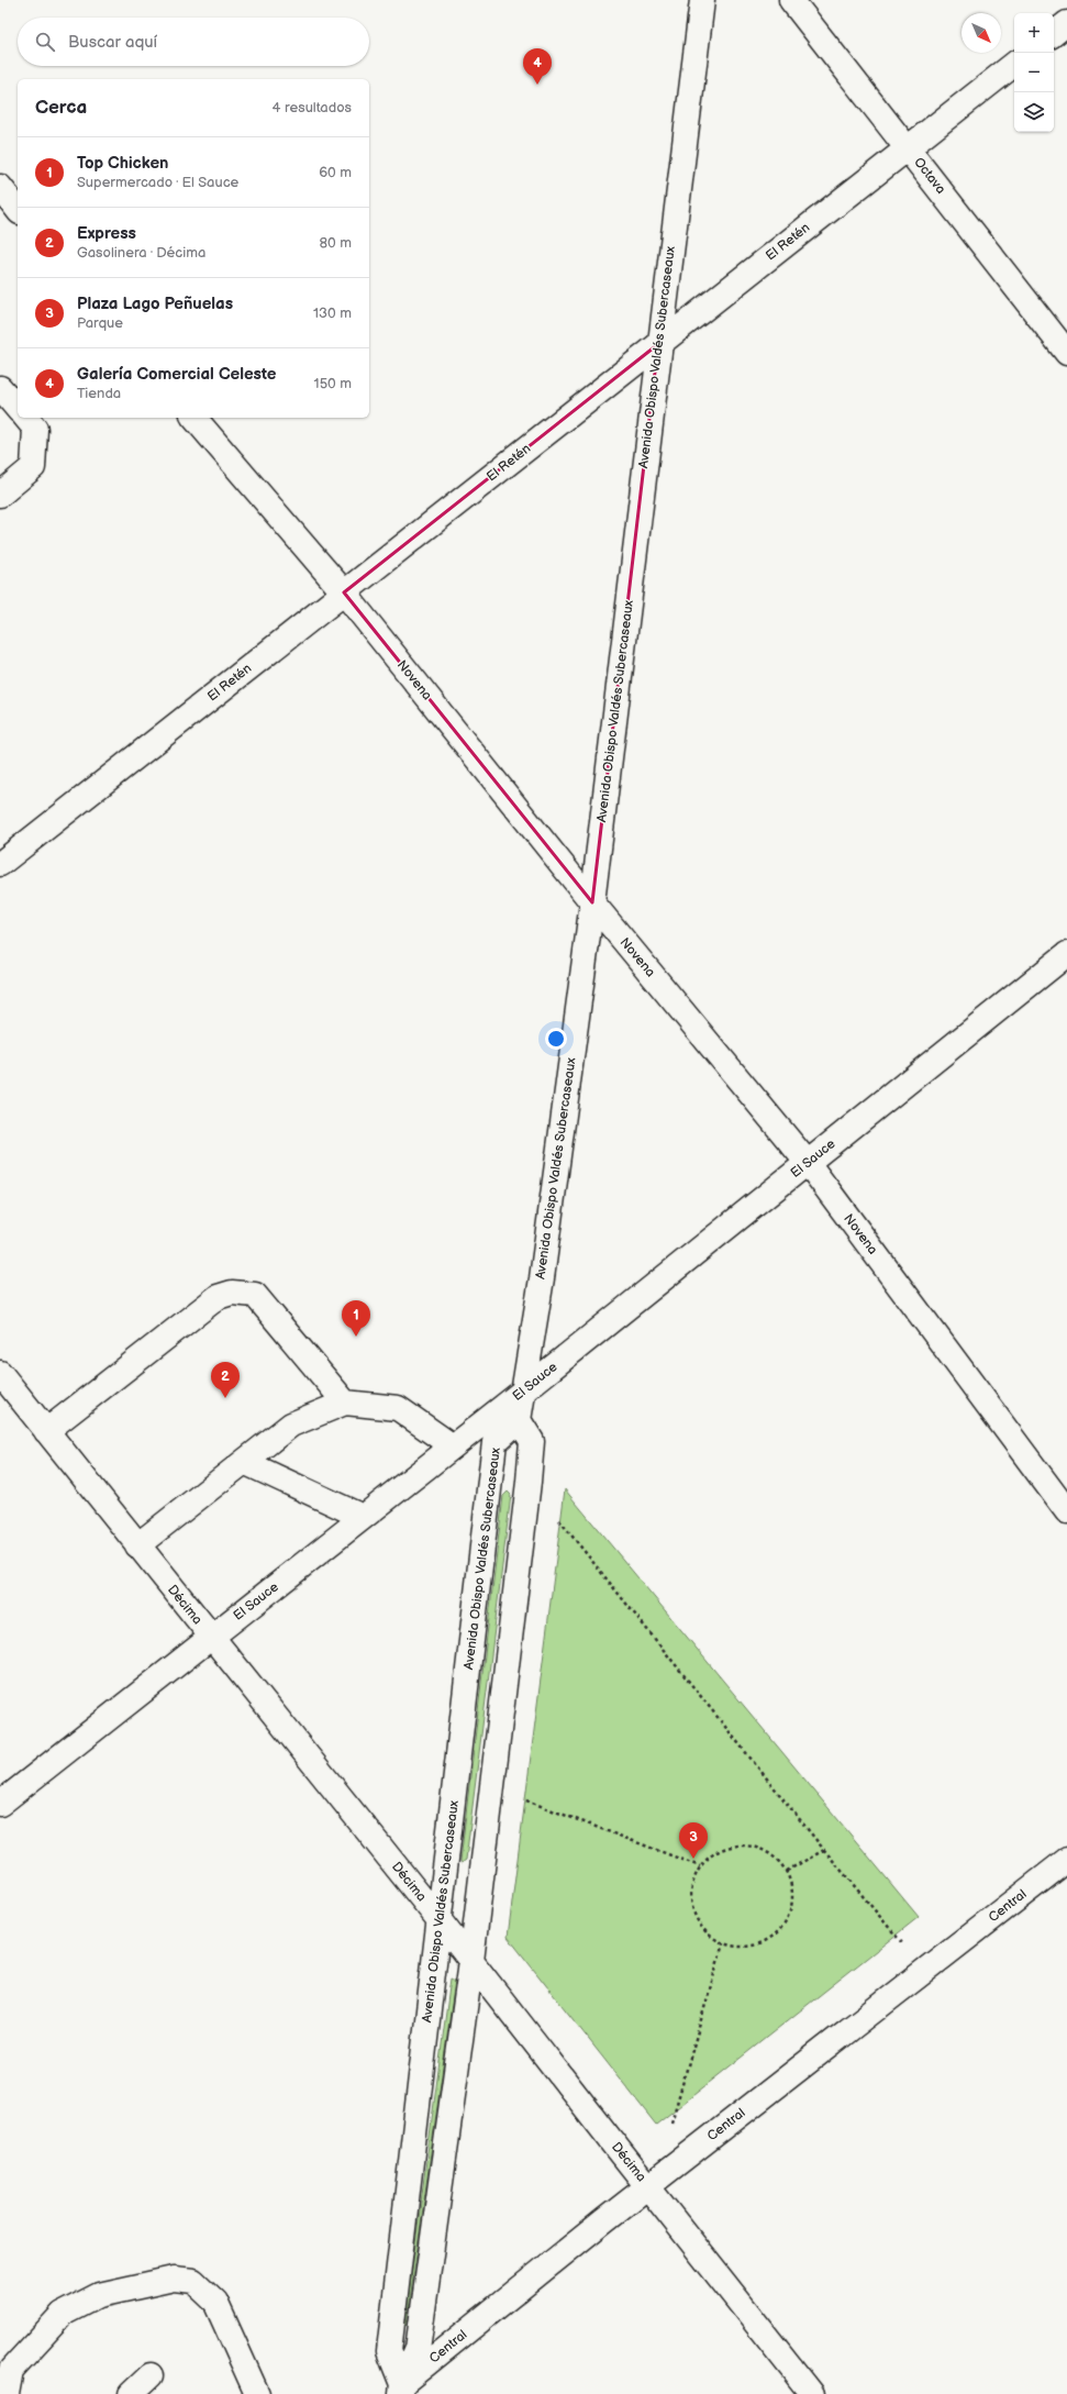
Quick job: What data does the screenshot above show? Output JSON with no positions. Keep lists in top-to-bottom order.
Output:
{
  "streets": {
    "street": [
      "Octava",
      "El Retén",
      "Avenida Obispo Valdés Subercaseaux",
      "Novena",
      "El Sauce",
      "Décima",
      "Central"
    ]
  },
  "crossings": [
    ["Octava", "El Retén"],
    ["El Retén", "Avenida Obispo Valdés Subercaseaux"],
    ["El Retén", "Novena"],
    ["Avenida Obispo Valdés Subercaseaux", "Novena"],
    ["Avenida Obispo Valdés Subercaseaux", "El Sauce"],
    ["Avenida Obispo Valdés Subercaseaux", "Décima"],
    ["Avenida Obispo Valdés Subercaseaux", "Central"],
    ["Novena", "El Sauce"],
    ["El Sauce", "Décima"],
    ["Décima", "Central"]
  ],
  "north": "bottom right",
  "page": {
    "map_buttons": ["+", "−"],
    "search": "Buscar aquí",
    "pins": [
      "4",
      "1",
      "2",
      "3"
    ],
    "heading": ["Cerca", "4 resultados"],
    "list": [
      {
        "mark": "1",
        "name": "Top Chicken",
        "note": "Supermercado · El Sauce",
        "value": "60 m"
      },
      {
        "mark": "2",
        "name": "Express",
        "note": "Gasolinera · Décima",
        "value": "80 m"
      },
      {
        "mark": "3",
        "name": "Plaza Lago Peñuelas",
        "note": "Parque",
        "value": "130 m"
      },
      {
        "mark": "4",
        "name": "Galería Comercial Celeste",
        "note": "Tienda",
        "value": "150 m"
      }
    ]
  }
}
